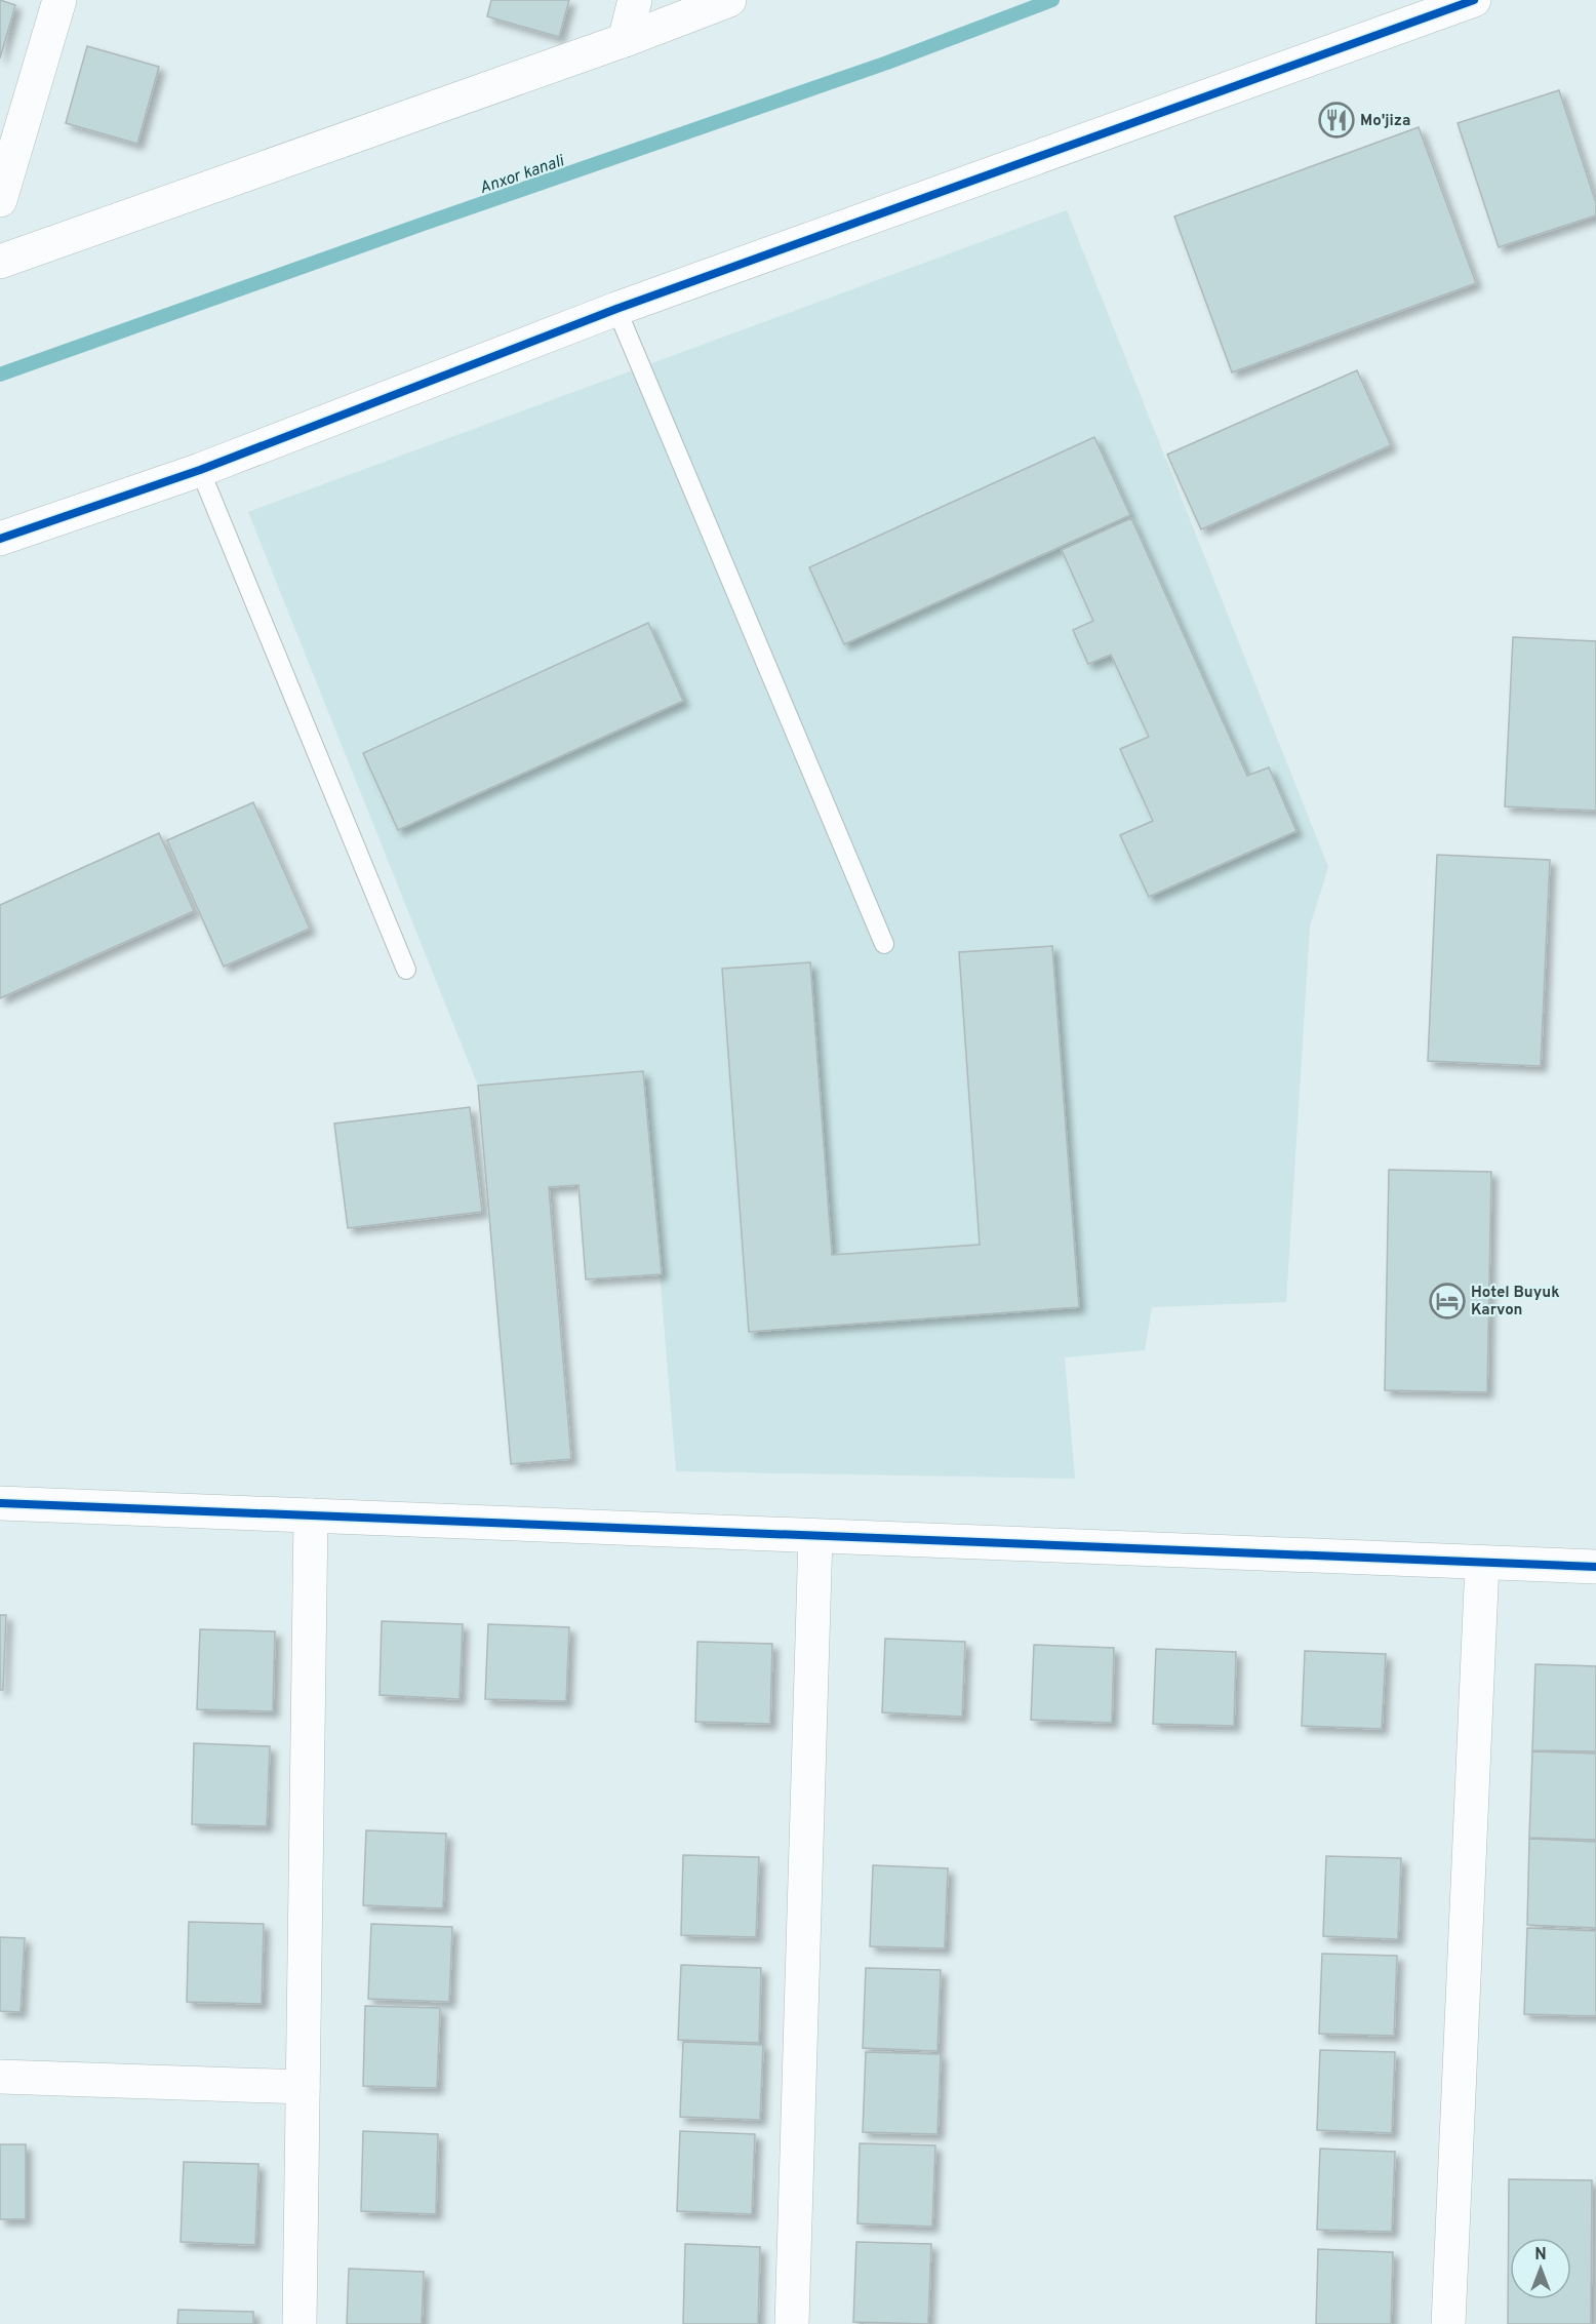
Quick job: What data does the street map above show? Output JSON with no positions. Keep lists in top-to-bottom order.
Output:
{
  "water": ["Anxor kanali"],
  "places": {
    "restaurant": ["Mo'jiza"],
    "hotel": ["Hotel Buyuk Karvon"]
  },
  "north": "top"
}
